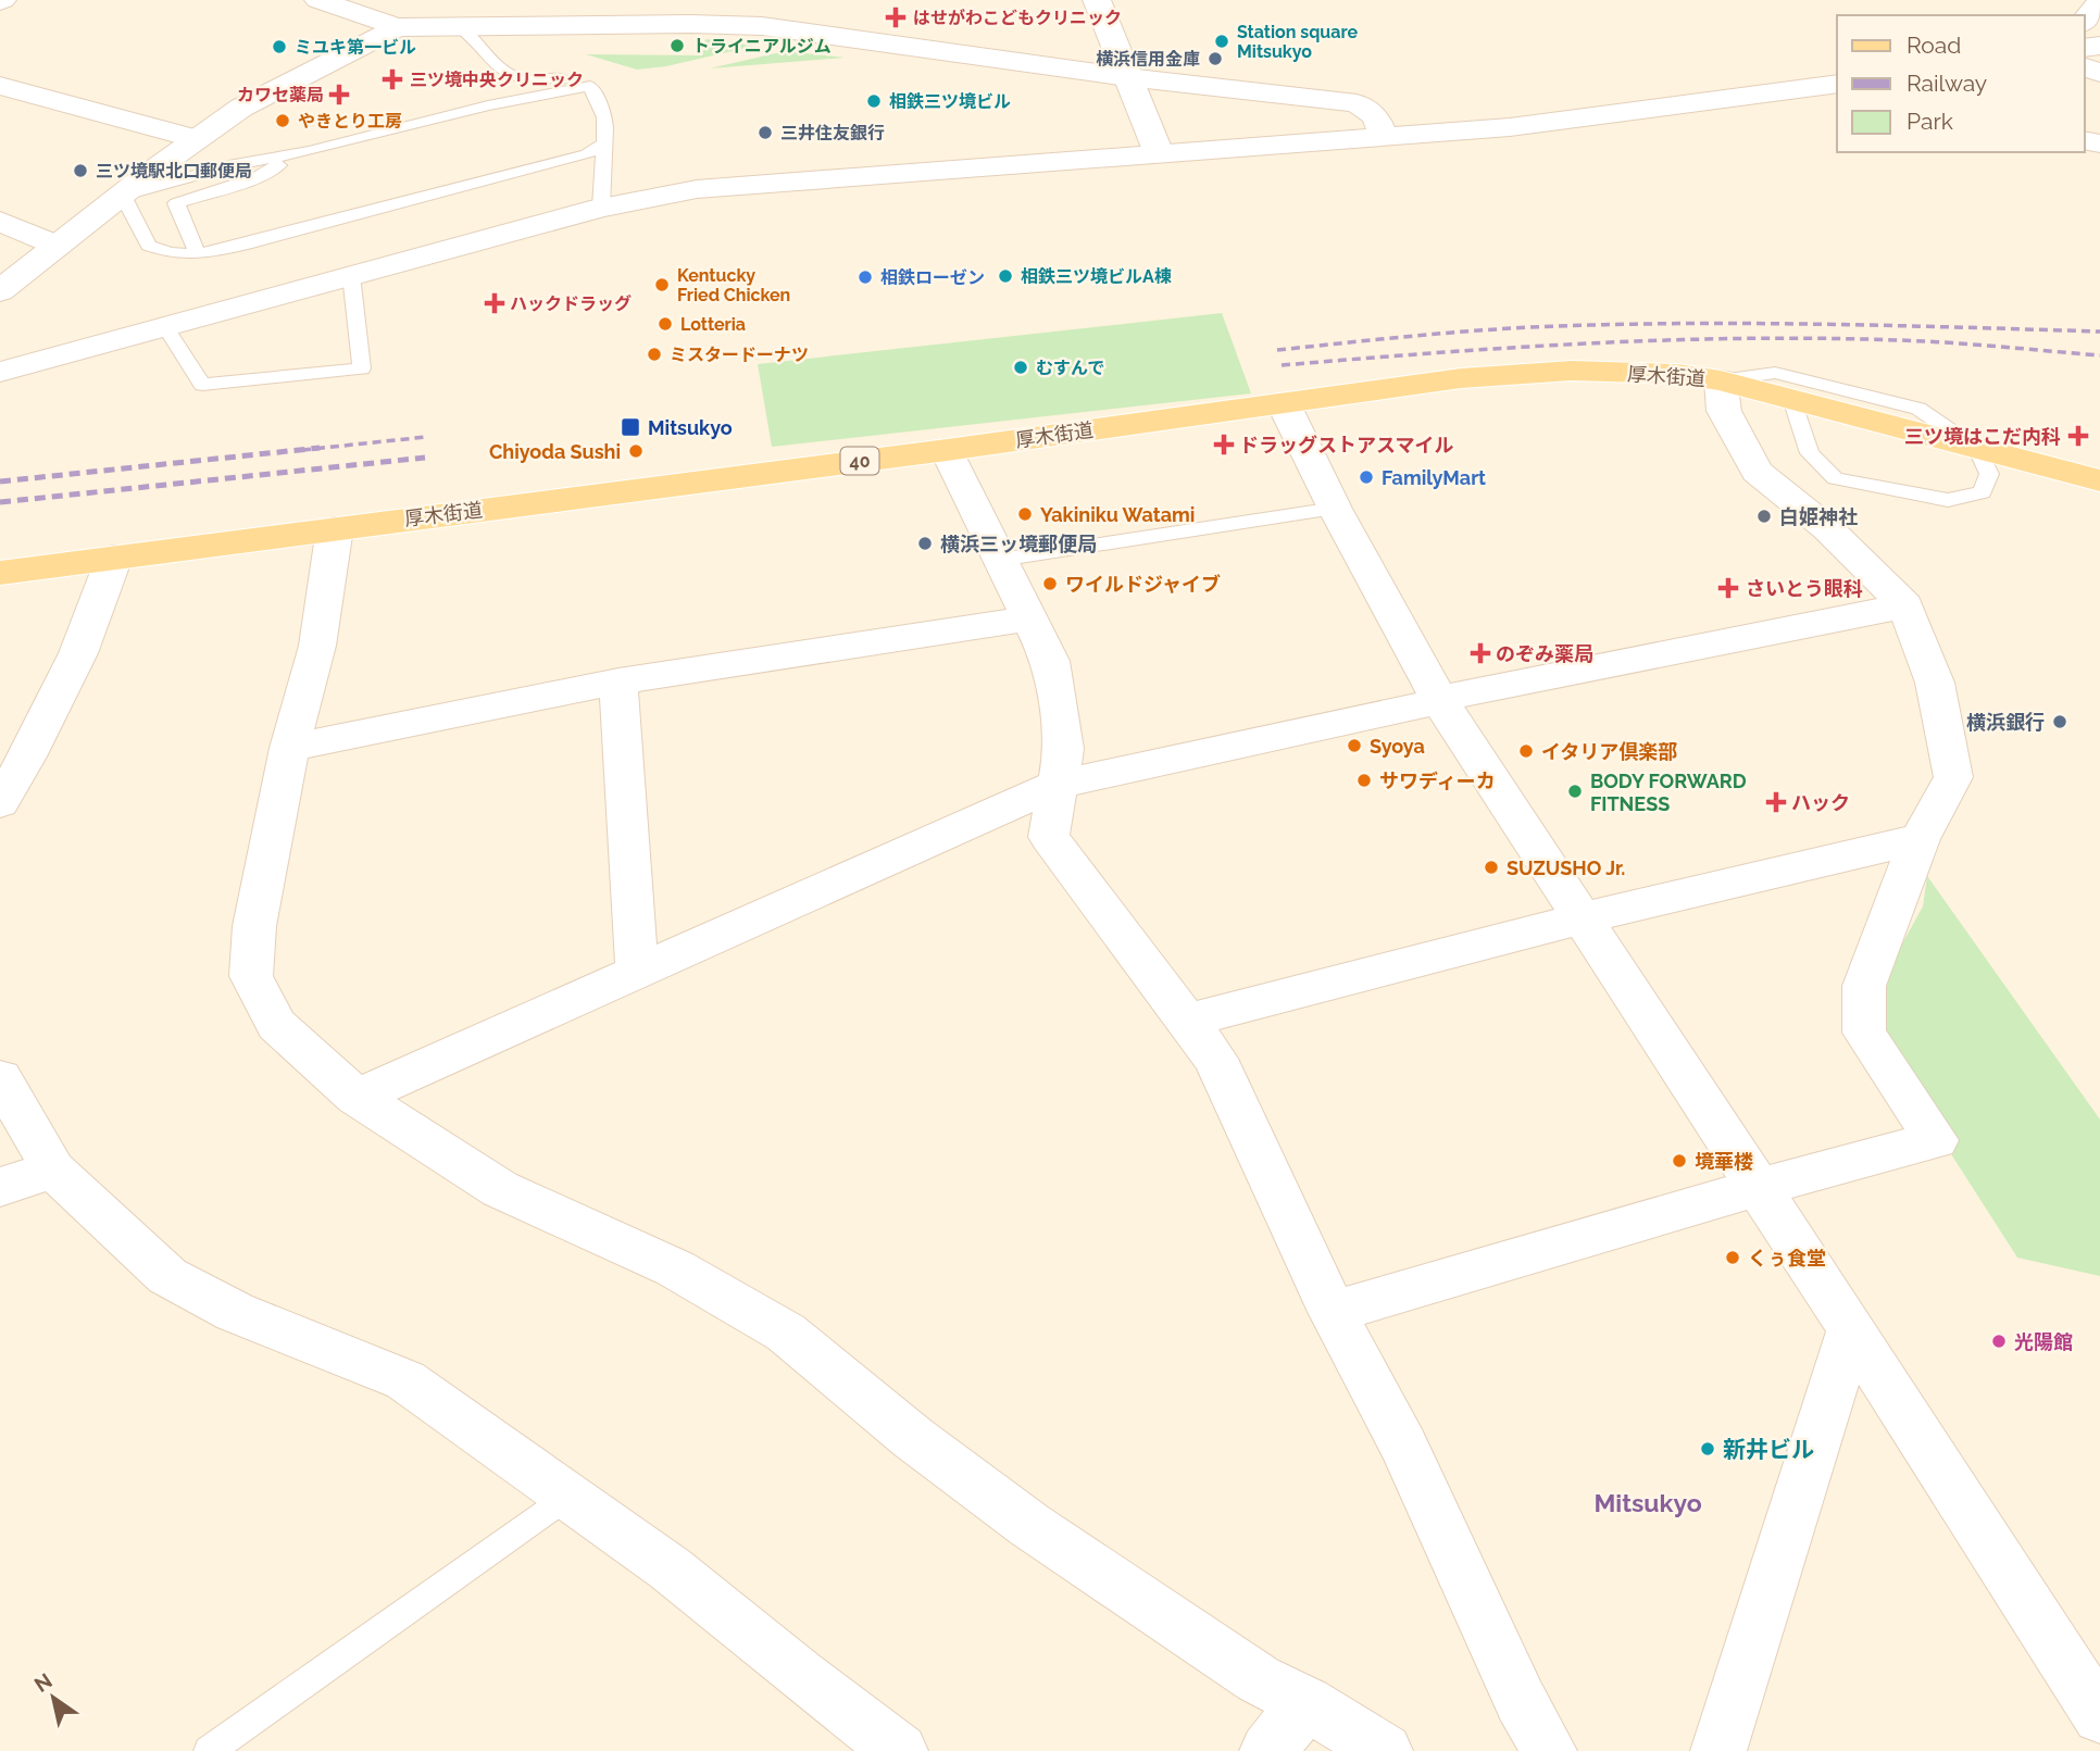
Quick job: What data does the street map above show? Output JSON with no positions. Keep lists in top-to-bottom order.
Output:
{
  "streets": {
    "main road": ["厚木街道", "40"]
  },
  "districts": ["Mitsukyo"],
  "places": {
    "health": [
      "はせがわこどもクリニック",
      "三ツ境中央クリニック",
      "カワセ薬局",
      "ハックドラッグ",
      "三ツ境はこだ内科",
      "ドラッグストアスマイル",
      "さいとう眼科",
      "のぞみ薬局",
      "ハック"
    ],
    "other": [
      "Station square Mitsukyo",
      "トライニアルジム",
      "ミユキ第一ビル",
      "横浜信用金庫",
      "相鉄三ツ境ビル",
      "やきとり工房",
      "三井住友銀行",
      "三ツ境駅北口郵便局",
      "相鉄三ツ境ビルA棟",
      "相鉄ローゼン",
      "Kentucky Fried Chicken",
      "Lotteria",
      "ミスタードーナツ",
      "むすんで",
      "Chiyoda Sushi",
      "FamilyMart",
      "Yakiniku Watami",
      "白姫神社",
      "横浜三ッ境郵便局",
      "ワイルドジャイブ",
      "横浜銀行",
      "Syoya",
      "イタリア倶楽部",
      "サワディーカ",
      "BODY FORWARD FITNESS",
      "SUZUSHO Jr.",
      "境華楼",
      "くぅ食堂",
      "光陽館",
      "新井ビル"
    ],
    "transit": ["Mitsukyo"]
  },
  "legend": ["Road", "Railway", "Park"],
  "north": "top left"
}
